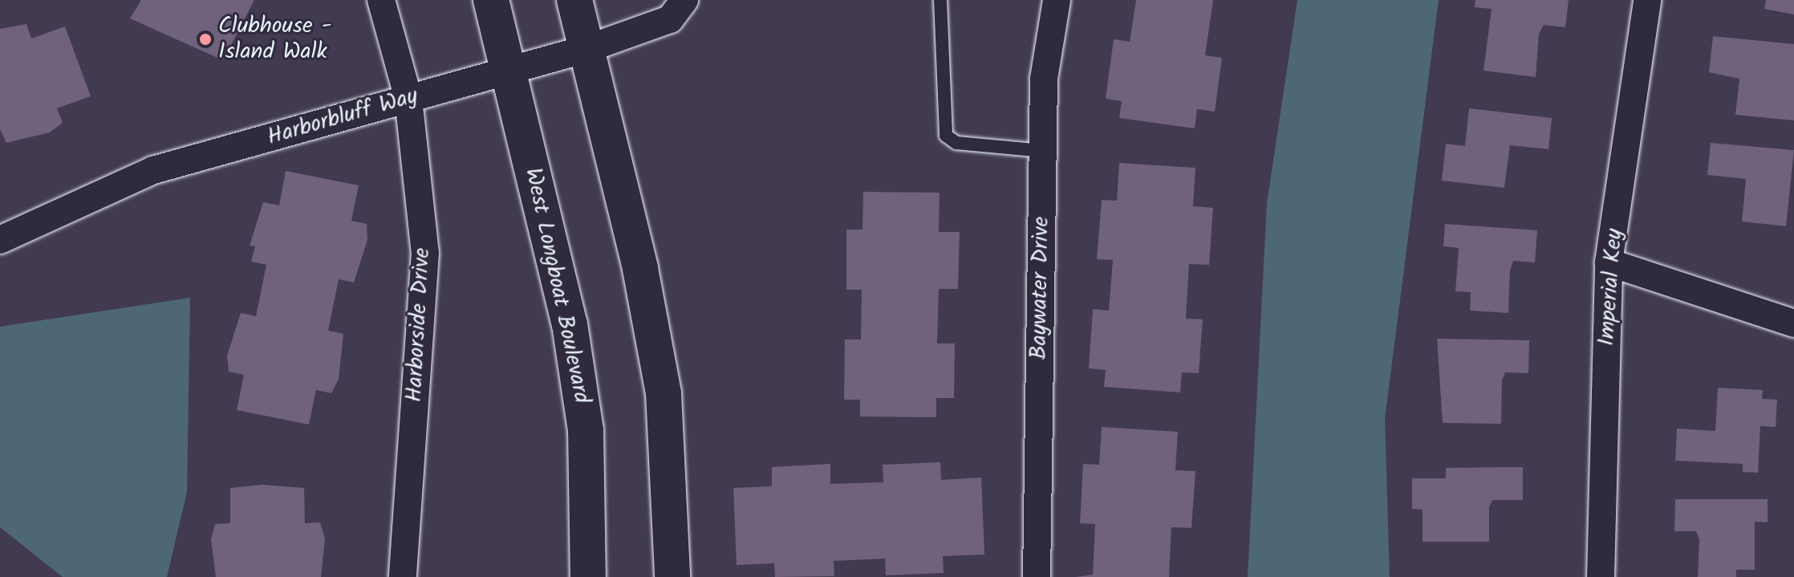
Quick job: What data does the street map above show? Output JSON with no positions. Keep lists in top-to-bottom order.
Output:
{
  "streets": {
    "street": [
      "Harborbluff Way",
      "West Longboat Boulevard",
      "Imperial Key",
      "Baywater Drive",
      "Harborside Drive"
    ]
  },
  "crossings": [
    ["Harborbluff Way", "West Longboat Boulevard"],
    ["Harborbluff Way", "Harborside Drive"]
  ],
  "places": ["Clubhouse - Island Walk"]
}
